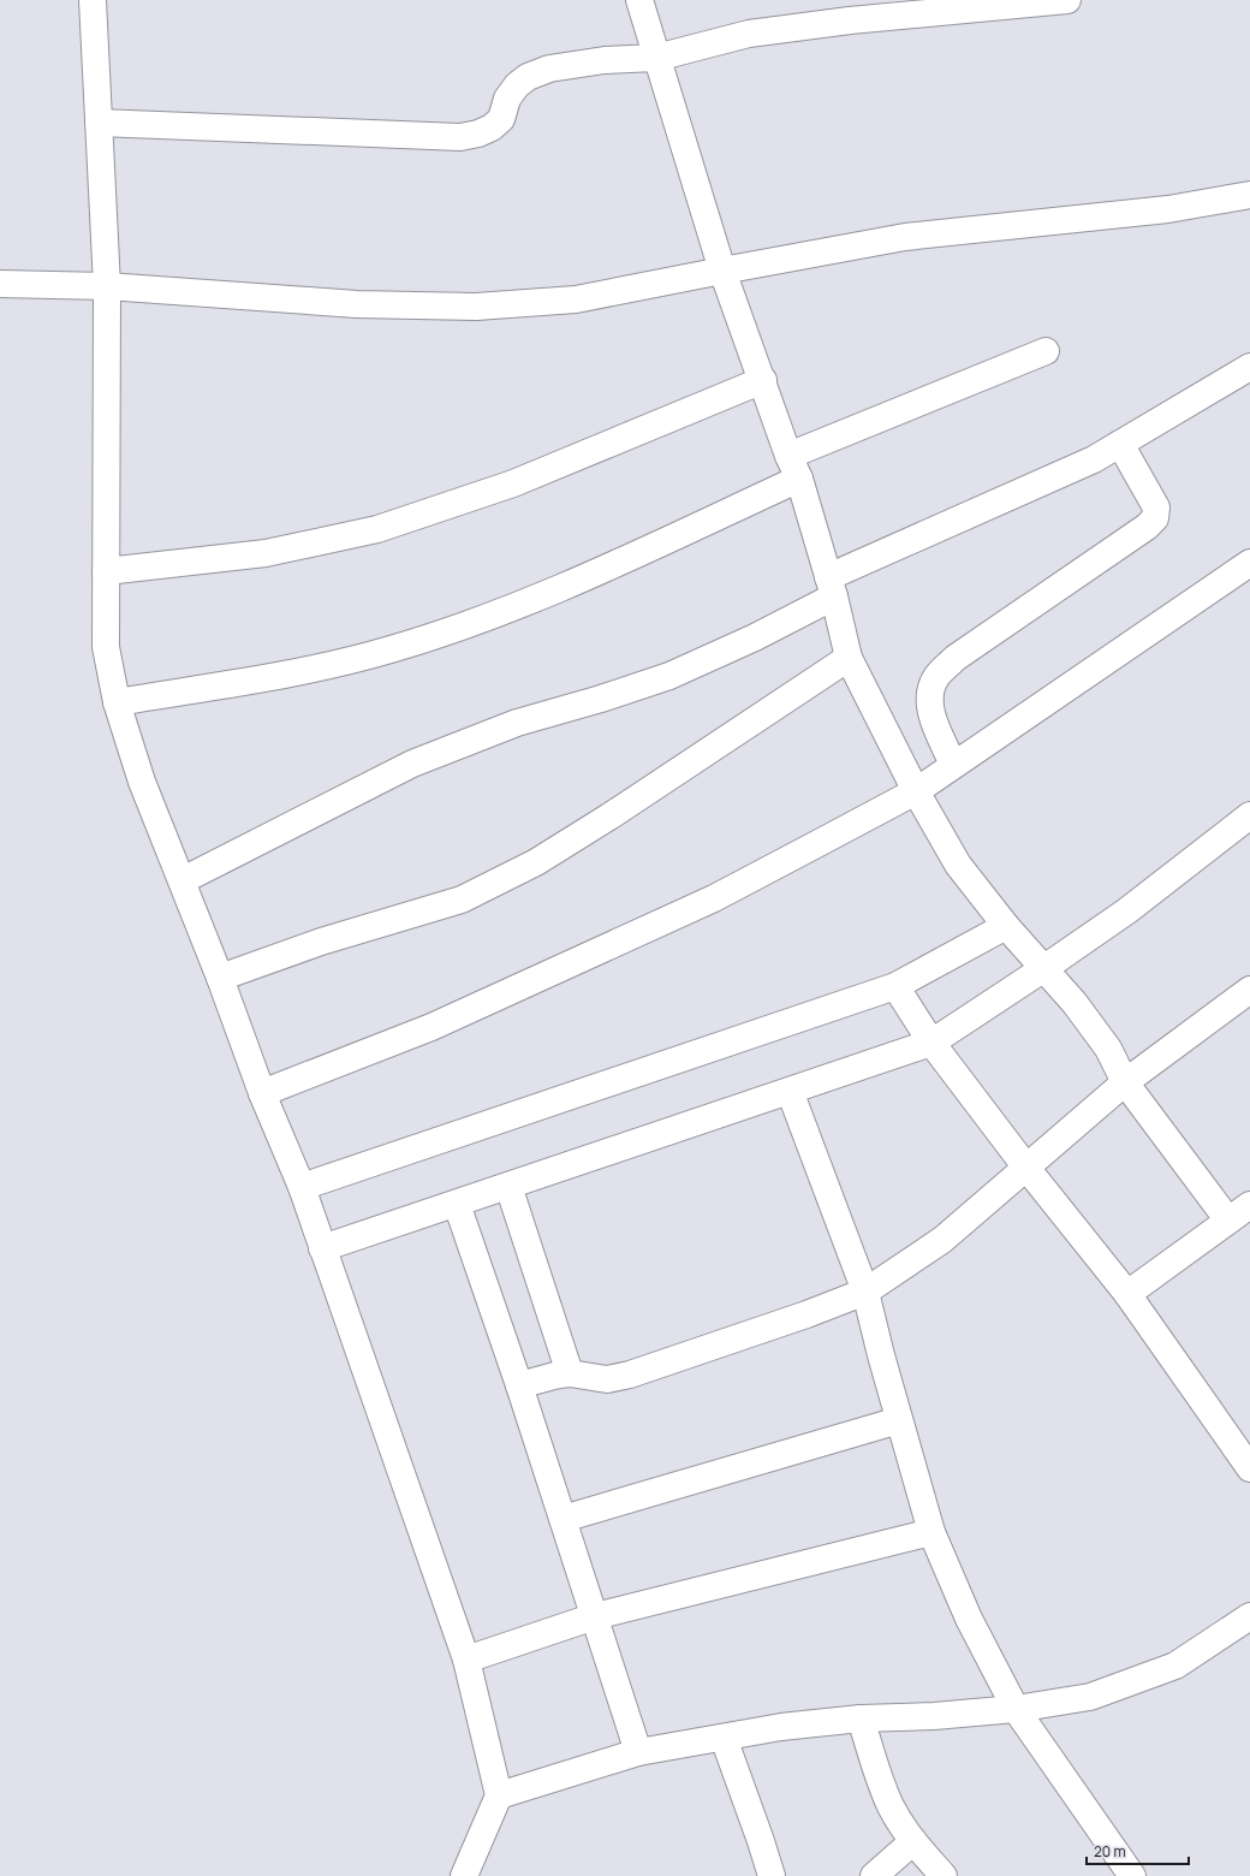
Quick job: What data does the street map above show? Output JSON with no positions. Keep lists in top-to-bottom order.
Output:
{
  "scale_bar": "20 m"
}
